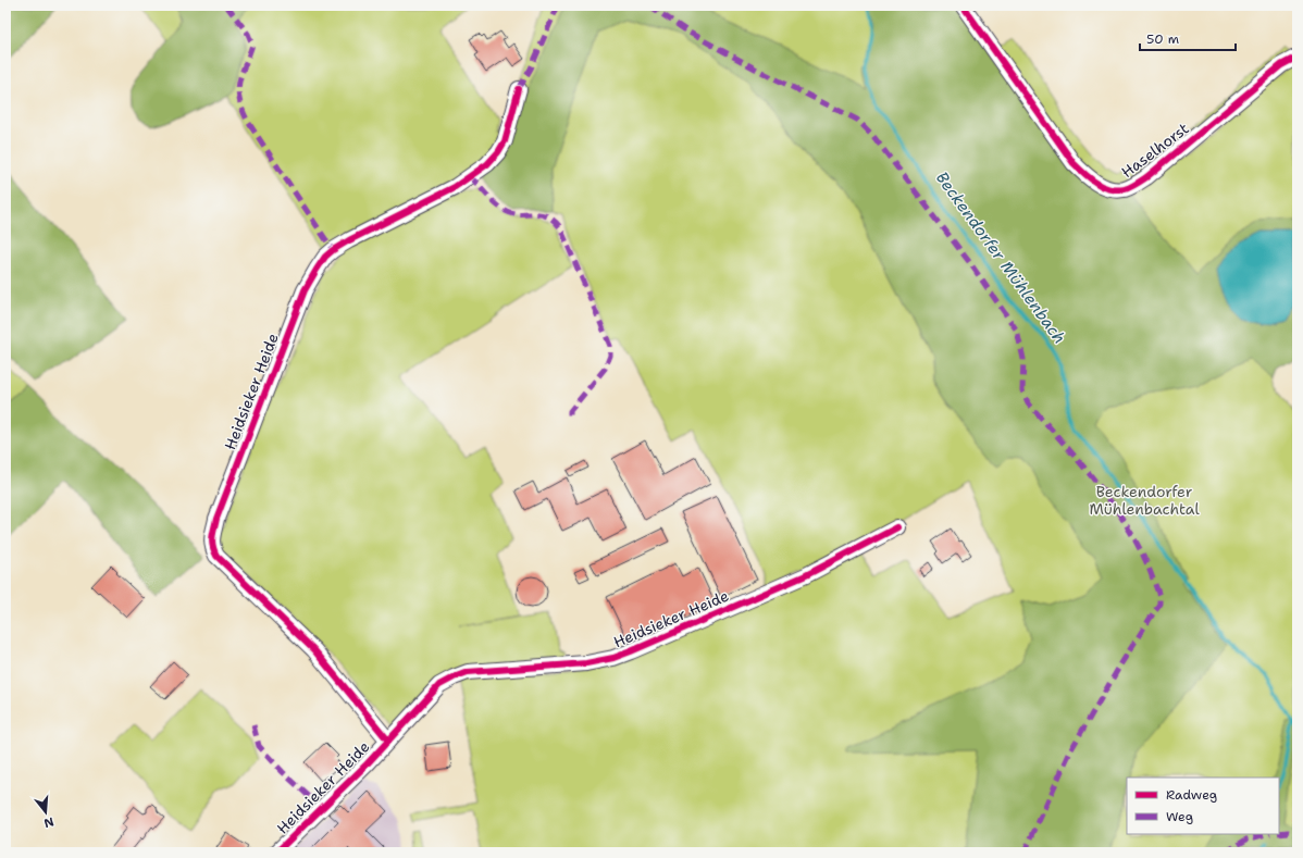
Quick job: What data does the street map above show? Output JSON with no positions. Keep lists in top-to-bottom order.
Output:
{
  "streets": {
    "street": ["Haselhorst", "Heidsieker Heide"]
  },
  "water": ["Beckendorfer Mühlenbach"],
  "parks": ["Beckendorfer Mühlenbachtal"],
  "legend": ["Radweg", "Weg"],
  "scale_bar": "50 m",
  "north": "bottom"
}
